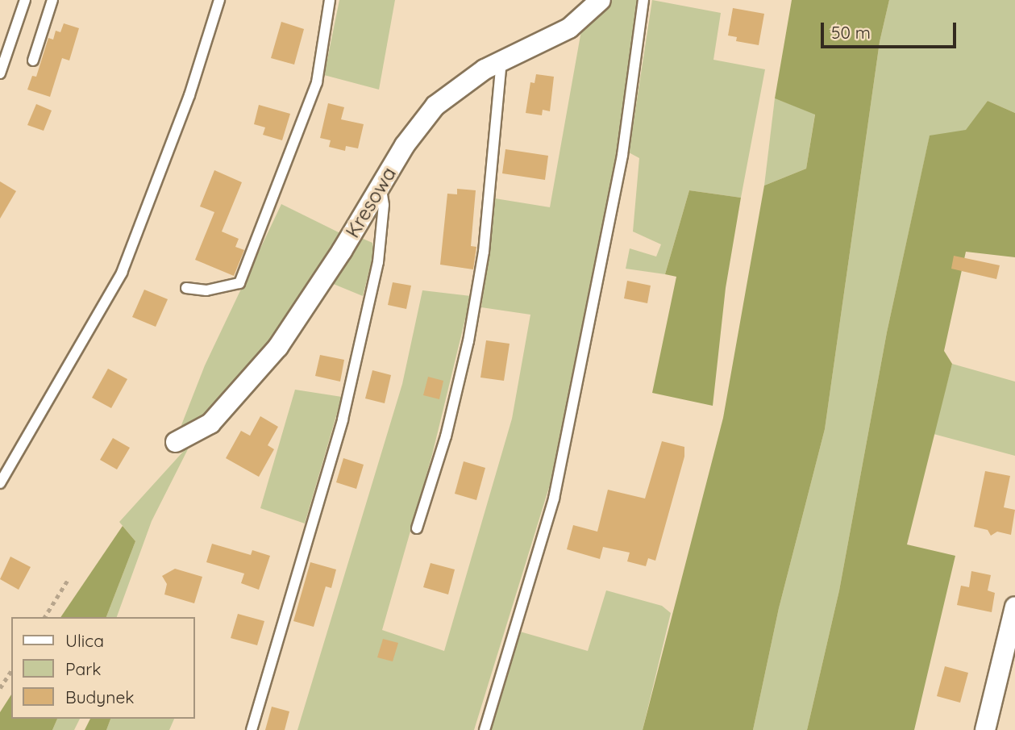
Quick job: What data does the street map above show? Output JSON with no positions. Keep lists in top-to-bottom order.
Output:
{
  "streets": {
    "street": ["Kresowa"]
  },
  "legend": ["Ulica", "Park", "Budynek"],
  "scale_bar": "50 m"
}
